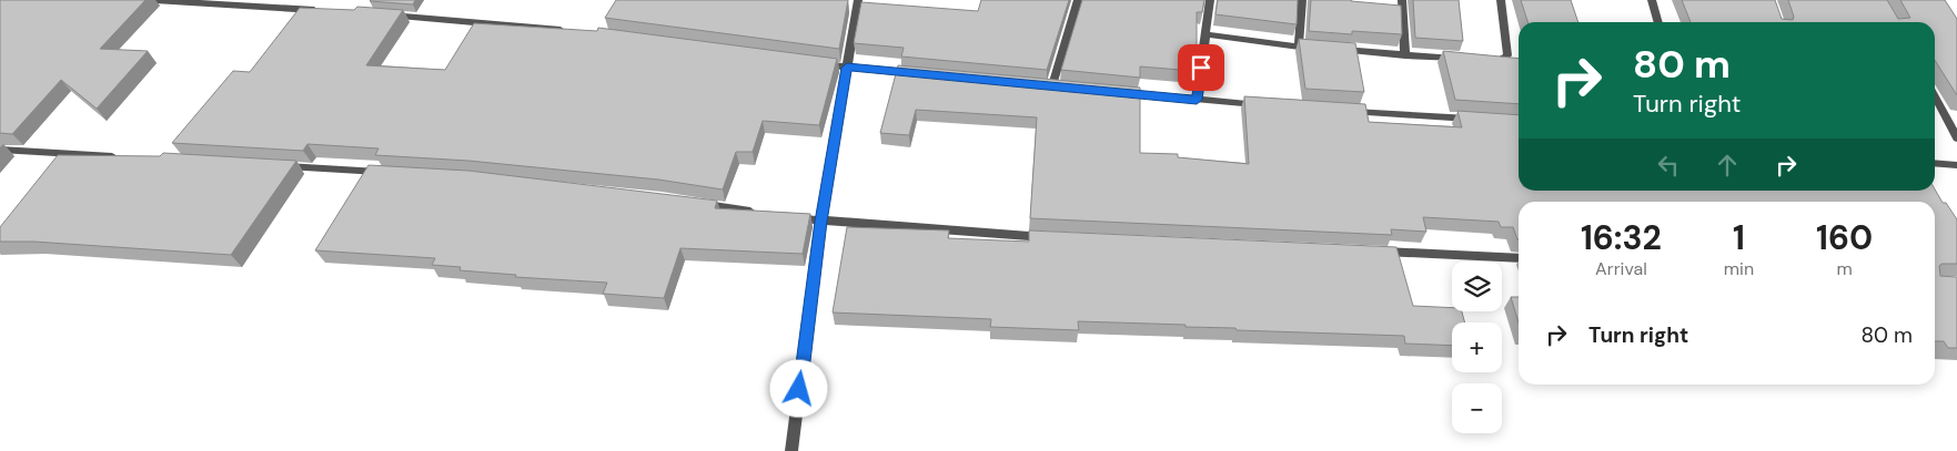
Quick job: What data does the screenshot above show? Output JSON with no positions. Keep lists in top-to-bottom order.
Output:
{
  "page": {
    "turn": ["80 m", "Turn right"],
    "eta": [
      "16:32",
      "Arrival",
      "1",
      "min",
      "160",
      "m"
    ],
    "map_buttons": ["+", "−"],
    "list": [
      {
        "name": "Turn right",
        "value": "80 m"
      }
    ]
  }
}
